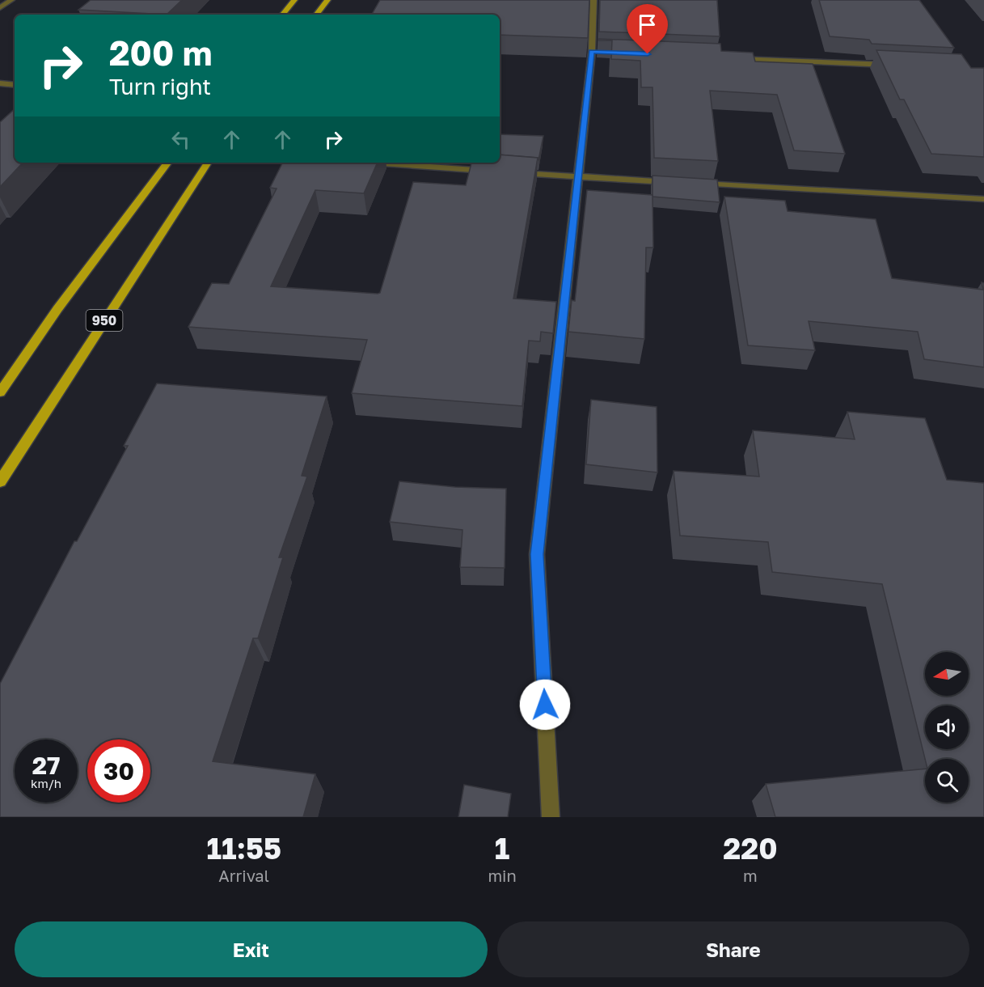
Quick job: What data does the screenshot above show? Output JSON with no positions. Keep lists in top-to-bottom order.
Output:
{
  "streets": {
    "main road": ["950"]
  },
  "north": "left",
  "page": {
    "turn": ["200 m", "Turn right"],
    "speed": "27 km/h",
    "limit": "30",
    "eta": [
      "11:55",
      "Arrival",
      "1",
      "min",
      "220",
      "m"
    ],
    "buttons": ["Exit", "Share"]
  }
}
